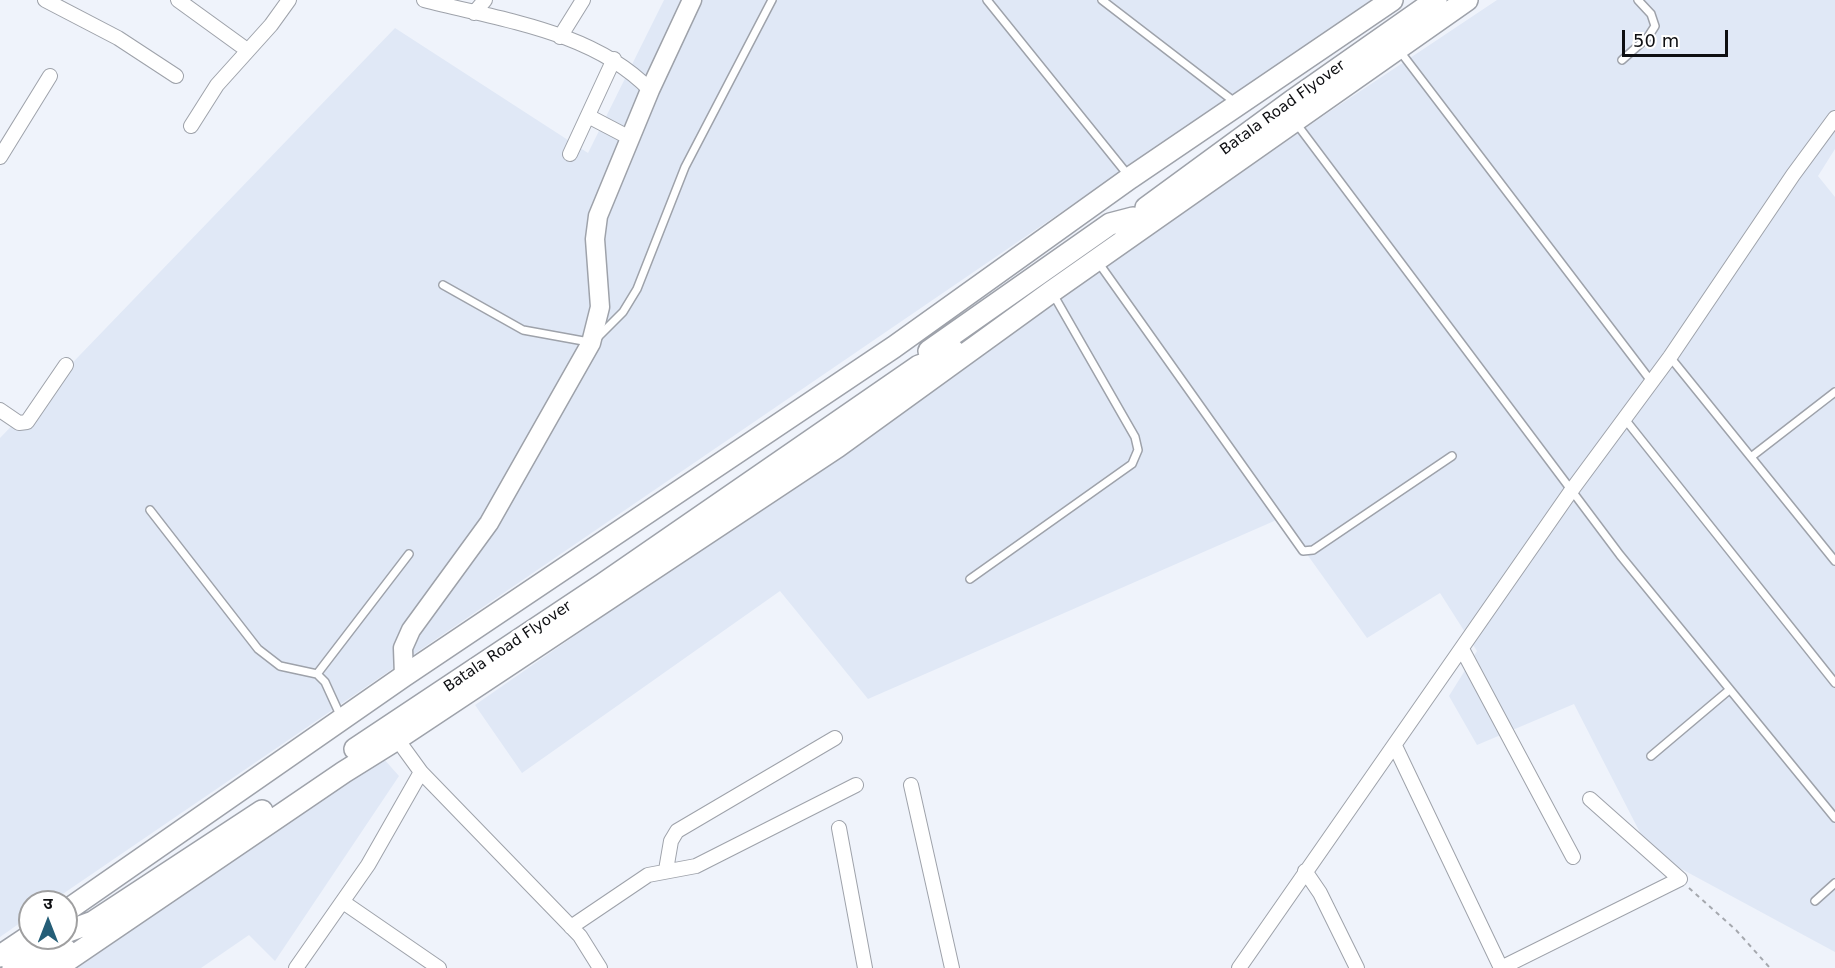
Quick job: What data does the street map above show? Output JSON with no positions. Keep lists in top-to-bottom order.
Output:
{
  "streets": {
    "main road": ["Batala Road Flyover"]
  },
  "scale_bar": "50 m",
  "north": "top"
}
